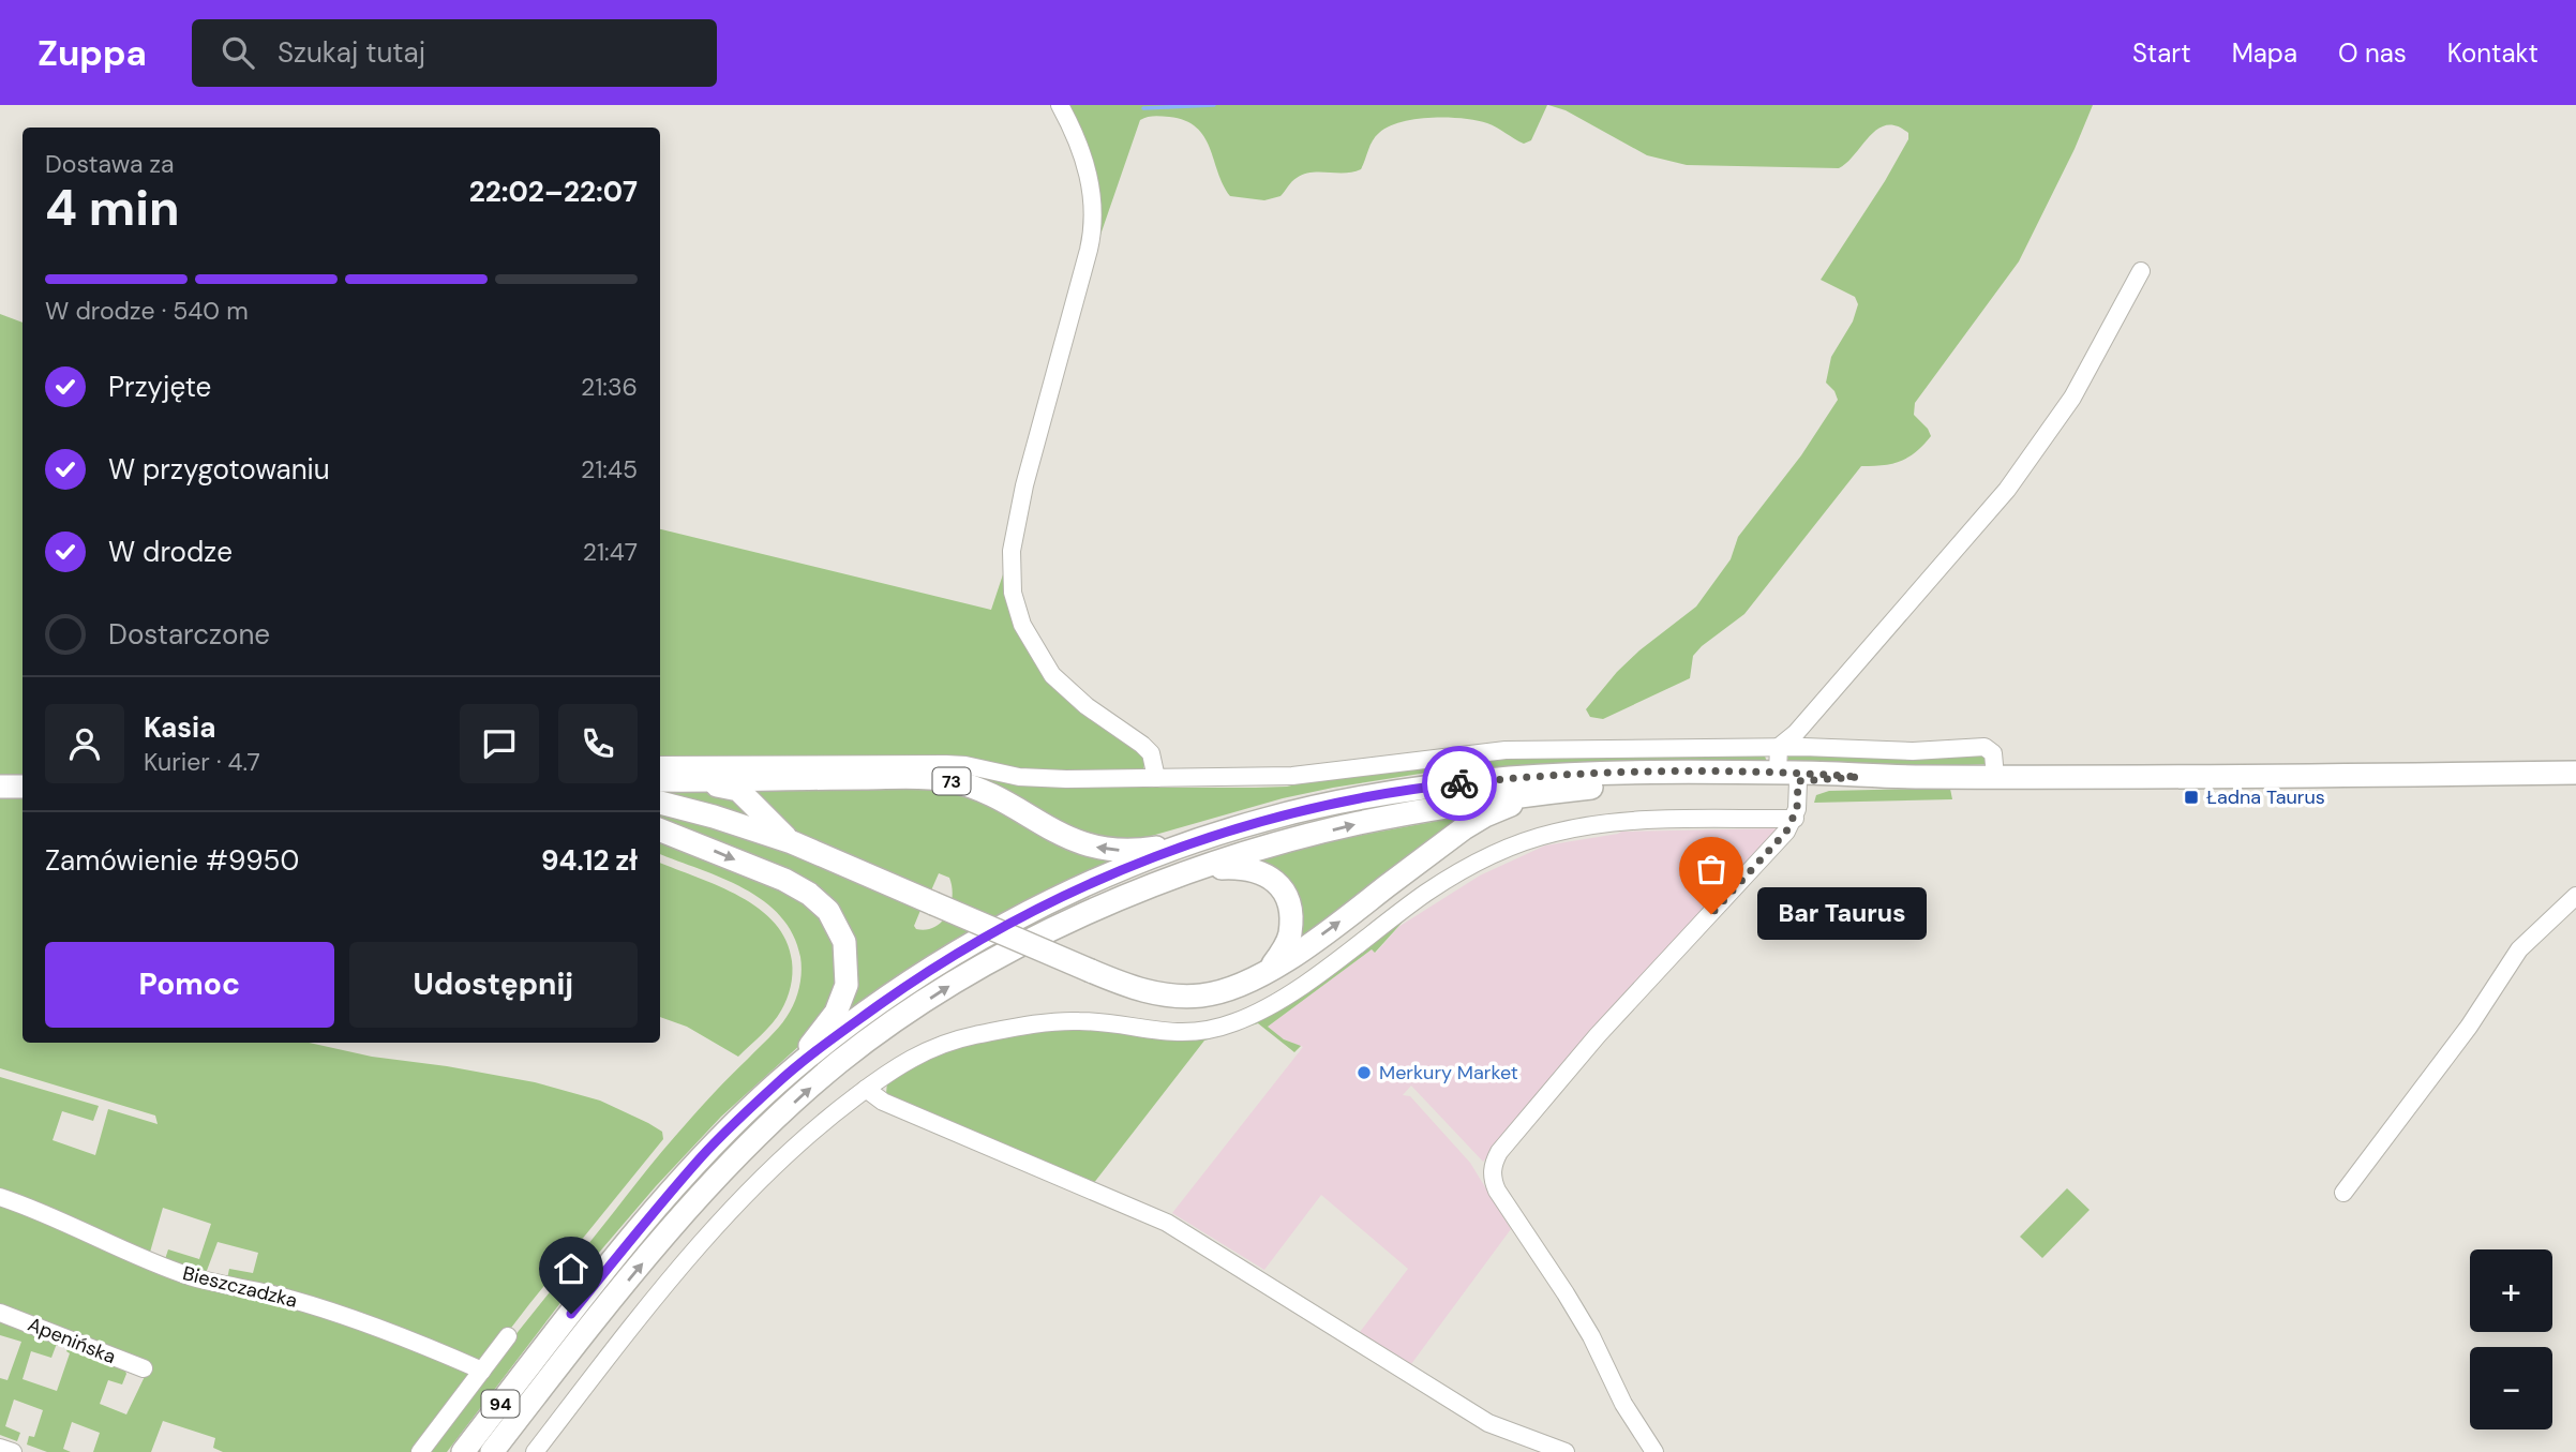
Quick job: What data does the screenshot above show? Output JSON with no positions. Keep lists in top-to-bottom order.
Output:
{
  "streets": {
    "main road": ["73", "94"],
    "street": ["Bieszczadzka", "Apenińska"]
  },
  "crossings": [
    ["73", "94"]
  ],
  "places": {
    "transit": ["Ładna Taurus"],
    "other": ["Bar Taurus", "Merkury Market"]
  },
  "page": {
    "header": "Zuppa",
    "search": "Szukaj tutaj",
    "nav": [
      "Start",
      "Mapa",
      "O nas",
      "Kontakt"
    ],
    "heading": ["4 min", "Dostawa za", "22:02–22:07"],
    "panel": [
      "Kasia",
      "Kurier · 4.7",
      "Zamówienie #9950",
      "94.12 zł"
    ],
    "bar": "W drodze · 540 m",
    "list": [
      ["Przyjęte", "21:36"],
      ["W przygotowaniu", "21:45"],
      ["W drodze", "21:47"],
      "Dostarczone"
    ],
    "bubble": "Bar Taurus",
    "buttons": ["Pomoc", "Udostępnij"],
    "map_buttons": ["+", "−"]
  }
}
